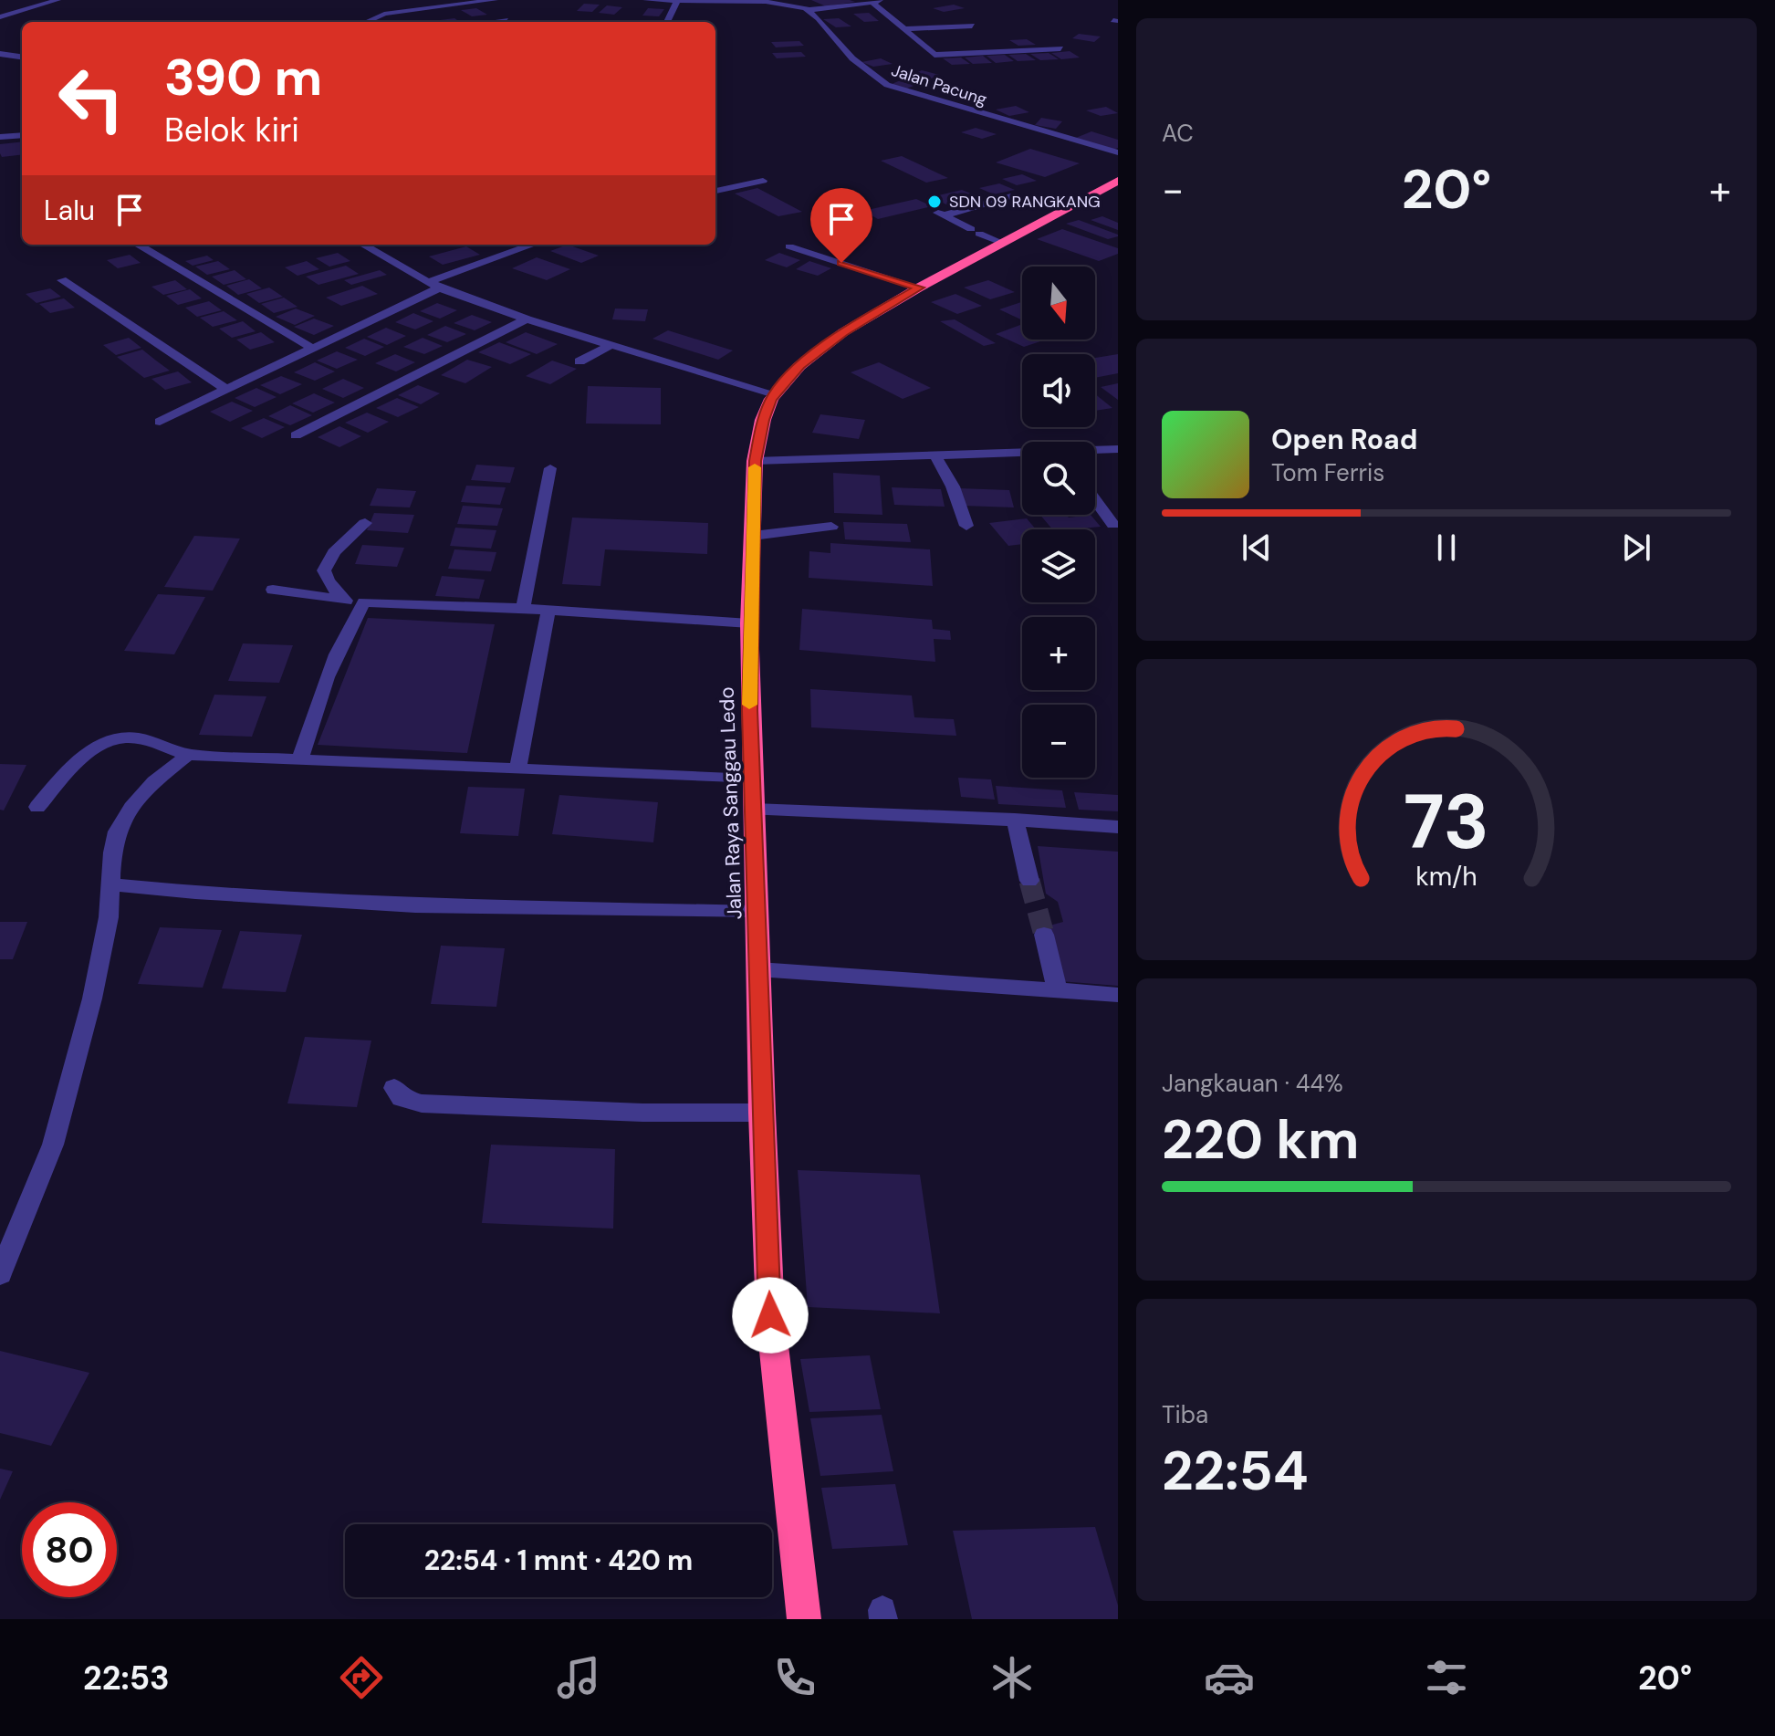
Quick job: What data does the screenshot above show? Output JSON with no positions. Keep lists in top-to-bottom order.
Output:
{
  "streets": {
    "highway": ["Jalan Raya Sanggau Ledo"],
    "street": ["Jalan Pacung"]
  },
  "places": ["SDN 09 RANGKANG"],
  "north": "bottom",
  "page": {
    "tile": [
      "AC",
      ["Jangkauan · 44%", "220 km"],
      ["Tiba", "22:54"]
    ],
    "turn": ["390 m", "Belok kiri"],
    "heat": ["−", "20°", "+"],
    "then": "Lalu",
    "map_buttons": ["+", "−"],
    "song": ["Open Road", "Tom Ferris"],
    "limit": "80",
    "trip": "22:54 · 1 mnt · 420 m",
    "tabs": ["22:53", "20°"],
    "gauge": ["73", "km/h"]
  }
}
